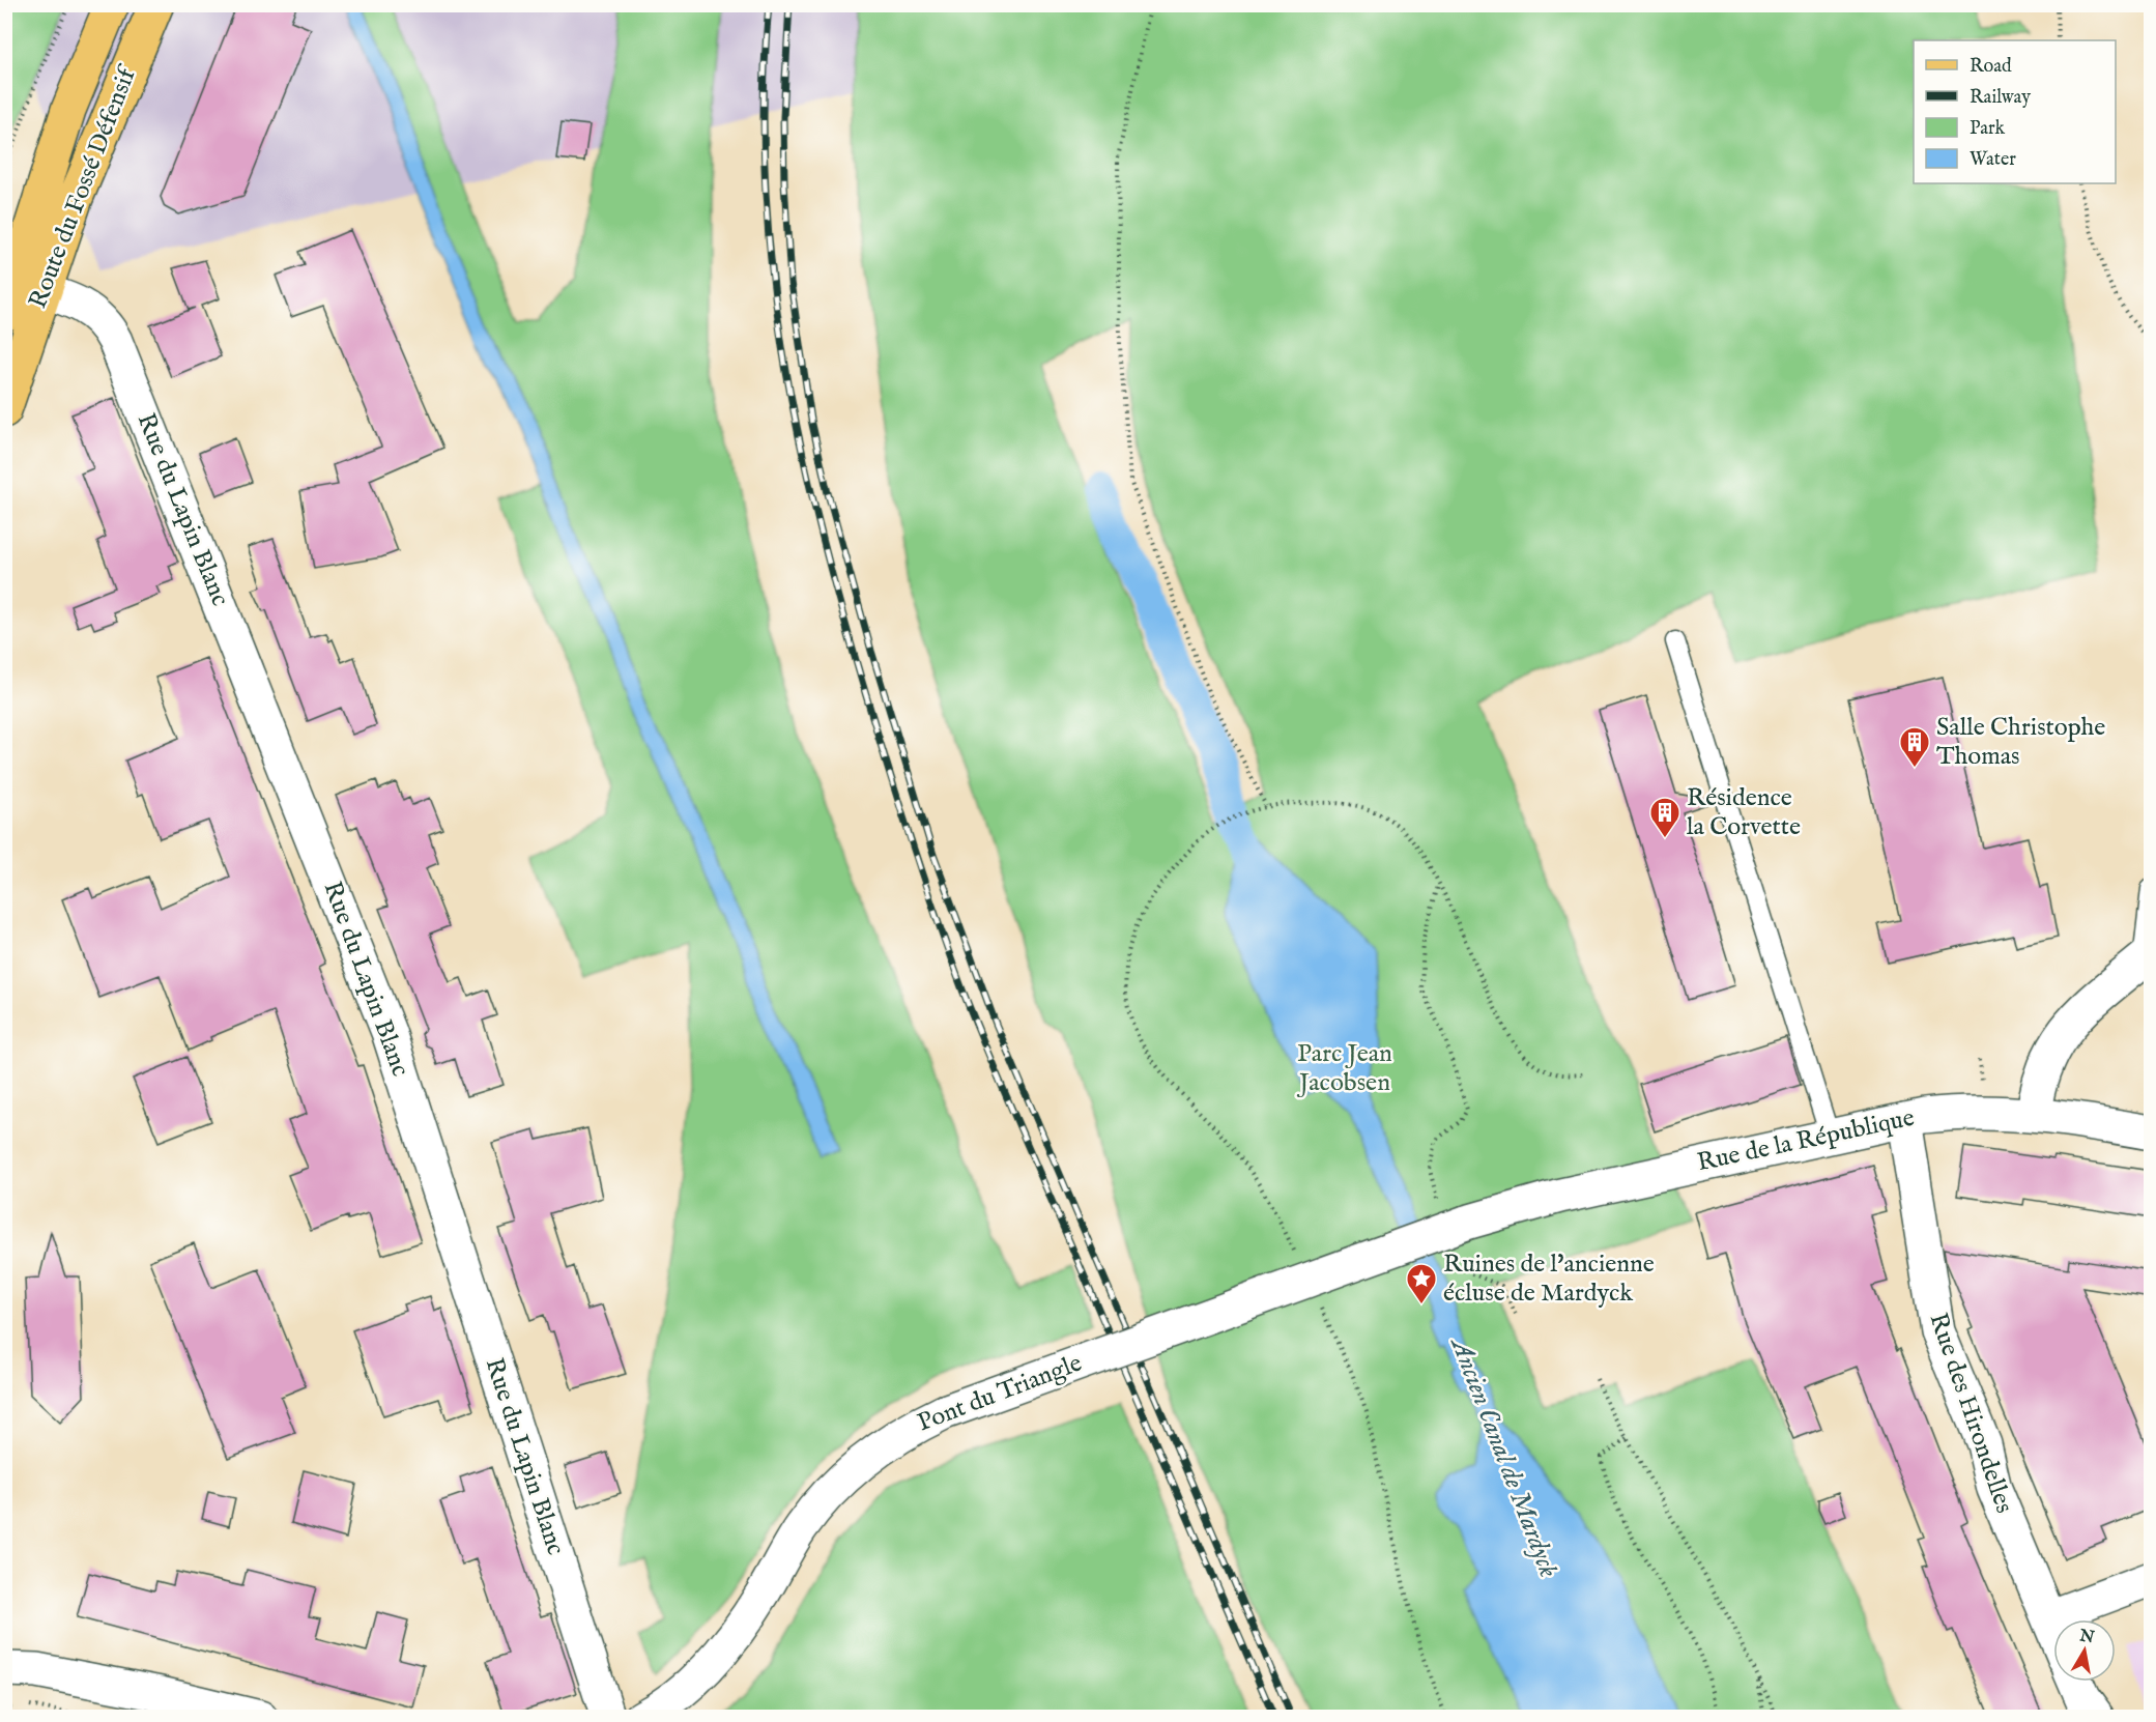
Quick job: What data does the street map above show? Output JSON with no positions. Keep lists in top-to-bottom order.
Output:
{
  "streets": {
    "main road": ["Route du Fossé Défensif"],
    "street": [
      "Rue du Lapin Blanc",
      "Rue de la République",
      "Pont du Triangle",
      "Rue des Hirondelles"
    ]
  },
  "crossings": [
    ["Route du Fossé Défensif", "Rue du Lapin Blanc"],
    ["Rue de la République", "Pont du Triangle"],
    ["Rue de la République", "Rue des Hirondelles"]
  ],
  "water": ["Ancien Canal de Mardyck"],
  "parks": ["Parc Jean Jacobsen"],
  "places": {
    "building": ["Salle Christophe Thomas", "Résidence la Corvette"],
    "place": ["Ruines de l'ancienne écluse de Mardyck"]
  },
  "legend": [
    "Road",
    "Railway",
    "Park",
    "Water"
  ],
  "north": "top"
}
